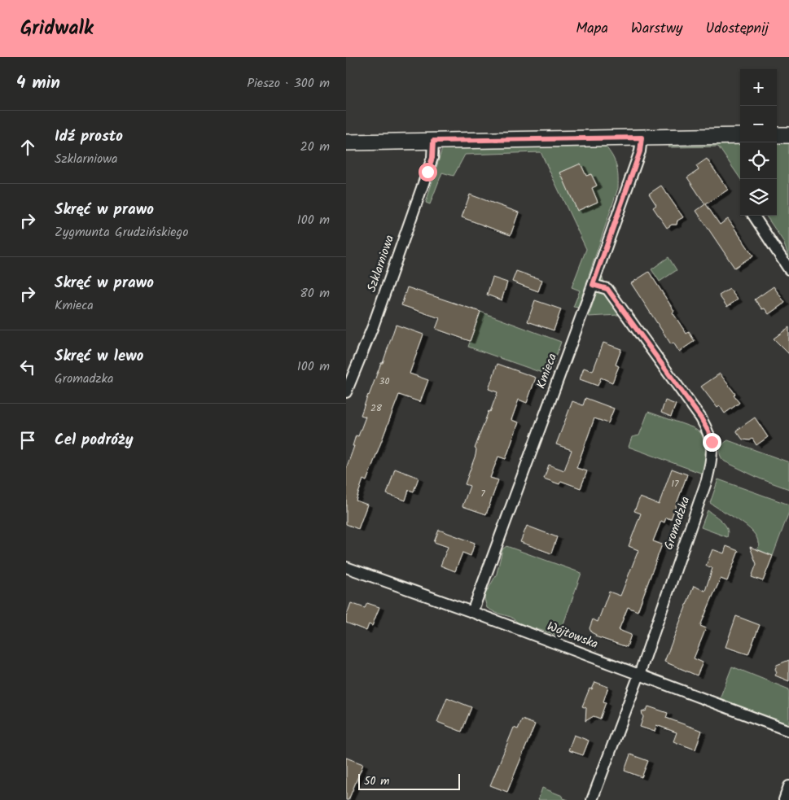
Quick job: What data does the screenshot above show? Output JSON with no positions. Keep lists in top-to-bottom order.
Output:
{
  "streets": {
    "street": [
      "Szklarniowa",
      "Kmieca",
      "Gromadzka",
      "Wójtowska"
    ]
  },
  "crossings": [
    ["Kmieca", "Gromadzka"],
    ["Kmieca", "Wójtowska"],
    ["Gromadzka", "Wójtowska"]
  ],
  "house_numbers": [
    "30",
    "28",
    "17",
    "7"
  ],
  "scale_bar": "50 m",
  "page": {
    "header": "Gridwalk",
    "nav": ["Mapa", "Warstwy", "Udostępnij"],
    "heading": ["4 min", "Pieszo · 300 m"],
    "map_buttons": ["+", "−"],
    "list": [
      ["Idź prosto", "Szklarniowa", "20 m"],
      ["Skręć w prawo", "Zygmunta Grudzińskiego", "100 m"],
      ["Skręć w prawo", "Kmieca", "80 m"],
      ["Skręć w lewo", "Gromadzka", "100 m"],
      "Cel podróży"
    ],
    "scale": "50 m"
  }
}
